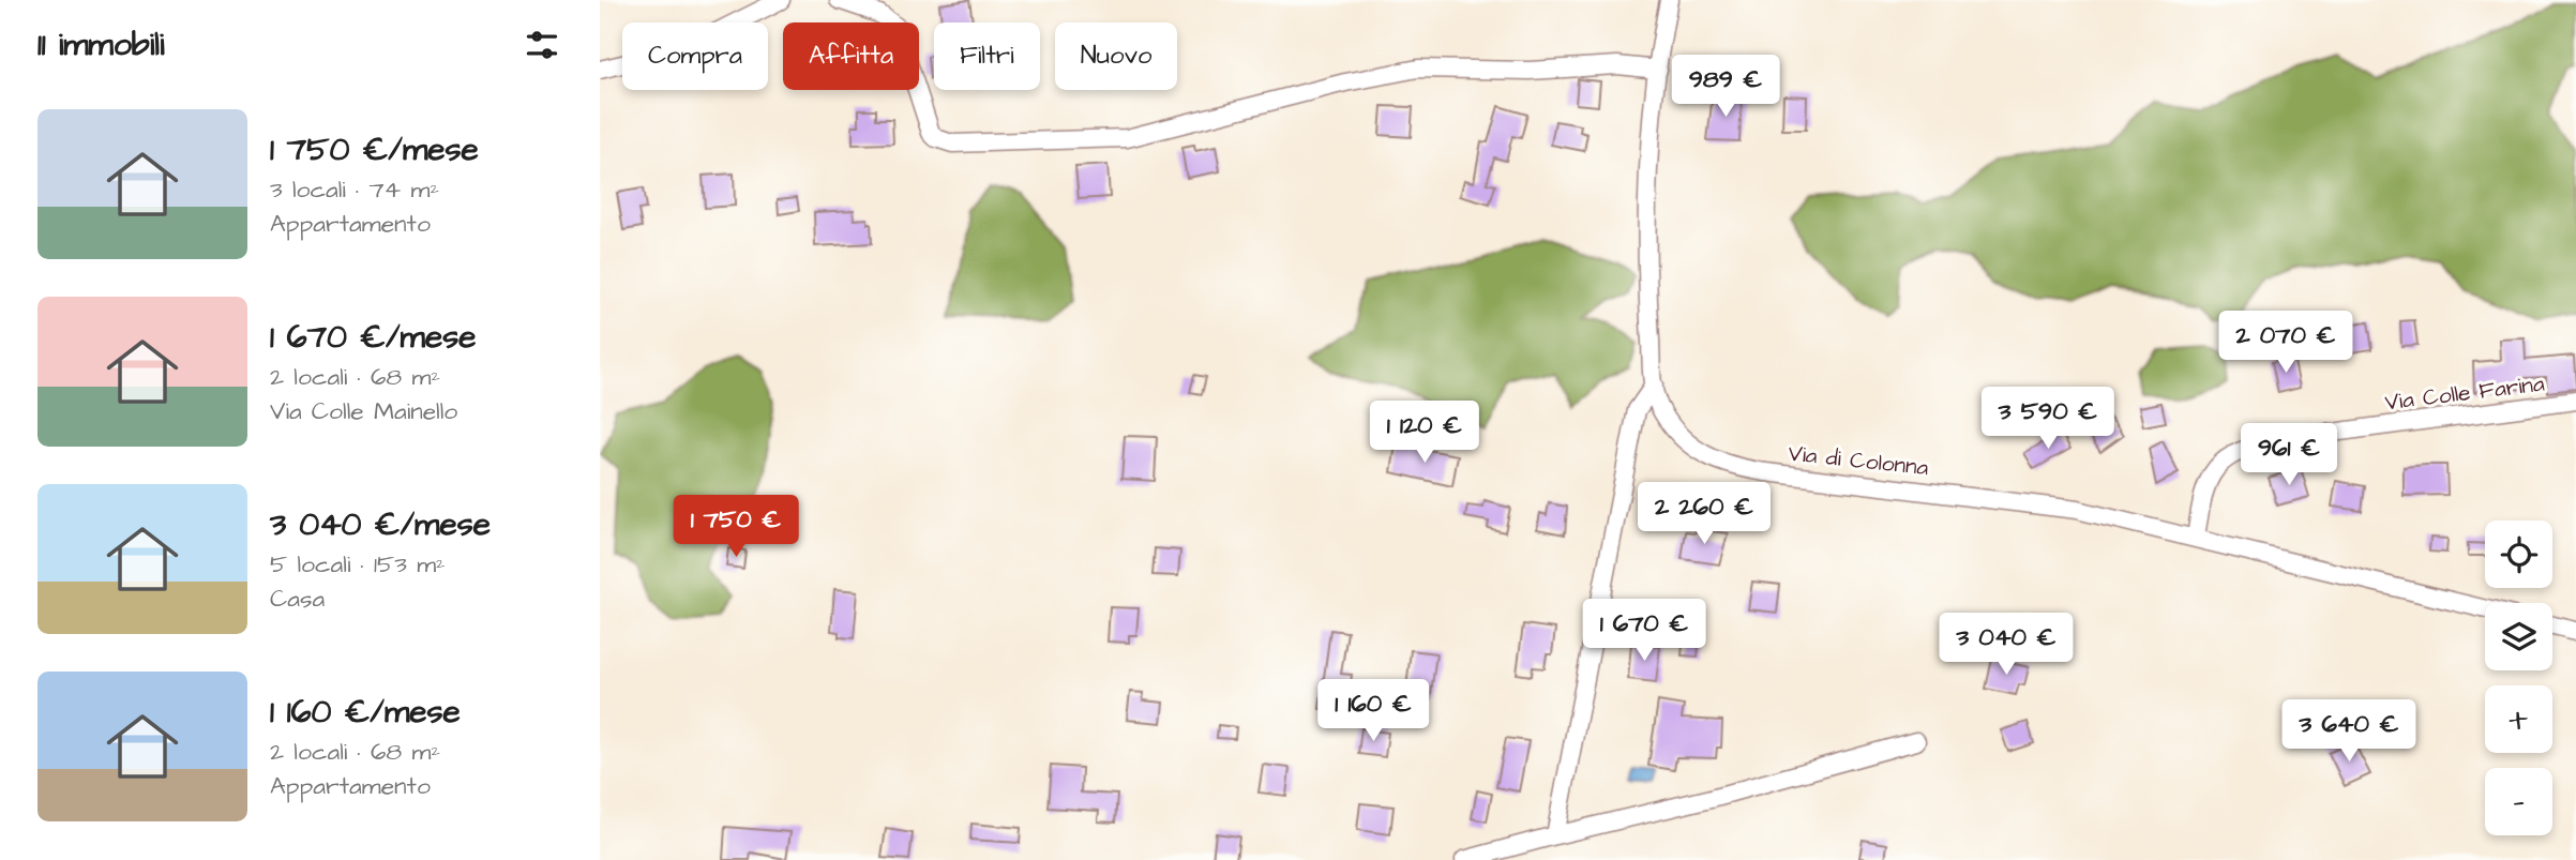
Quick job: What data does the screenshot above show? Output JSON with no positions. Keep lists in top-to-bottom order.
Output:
{
  "streets": {
    "street": ["Via Colle Farina", "Via di Colonna"]
  },
  "crossings": [
    ["Via Colle Farina", "Via di Colonna"]
  ],
  "page": {
    "heading": "11 immobili",
    "chip": [
      "Compra",
      "Affitta",
      "Filtri",
      "Nuovo"
    ],
    "price": [
      "989 €",
      "2 070 €",
      "3 590 €",
      "1 120 €",
      "961 €",
      "2 260 €",
      "1 750 €",
      "1 670 €",
      "3 040 €",
      "1 160 €",
      "3 640 €"
    ],
    "list": [
      {
        "name": "1 750 €/mese",
        "note": "3 locali · 74 m² · Appartamento"
      },
      {
        "name": "1 670 €/mese",
        "note": "2 locali · 68 m² · Via Colle Mainello"
      },
      {
        "name": "3 040 €/mese",
        "note": "5 locali · 153 m² · Casa"
      },
      {
        "name": "1 160 €/mese",
        "note": "2 locali · 68 m² · Appartamento"
      }
    ],
    "map_buttons": ["+", "−"]
  }
}
